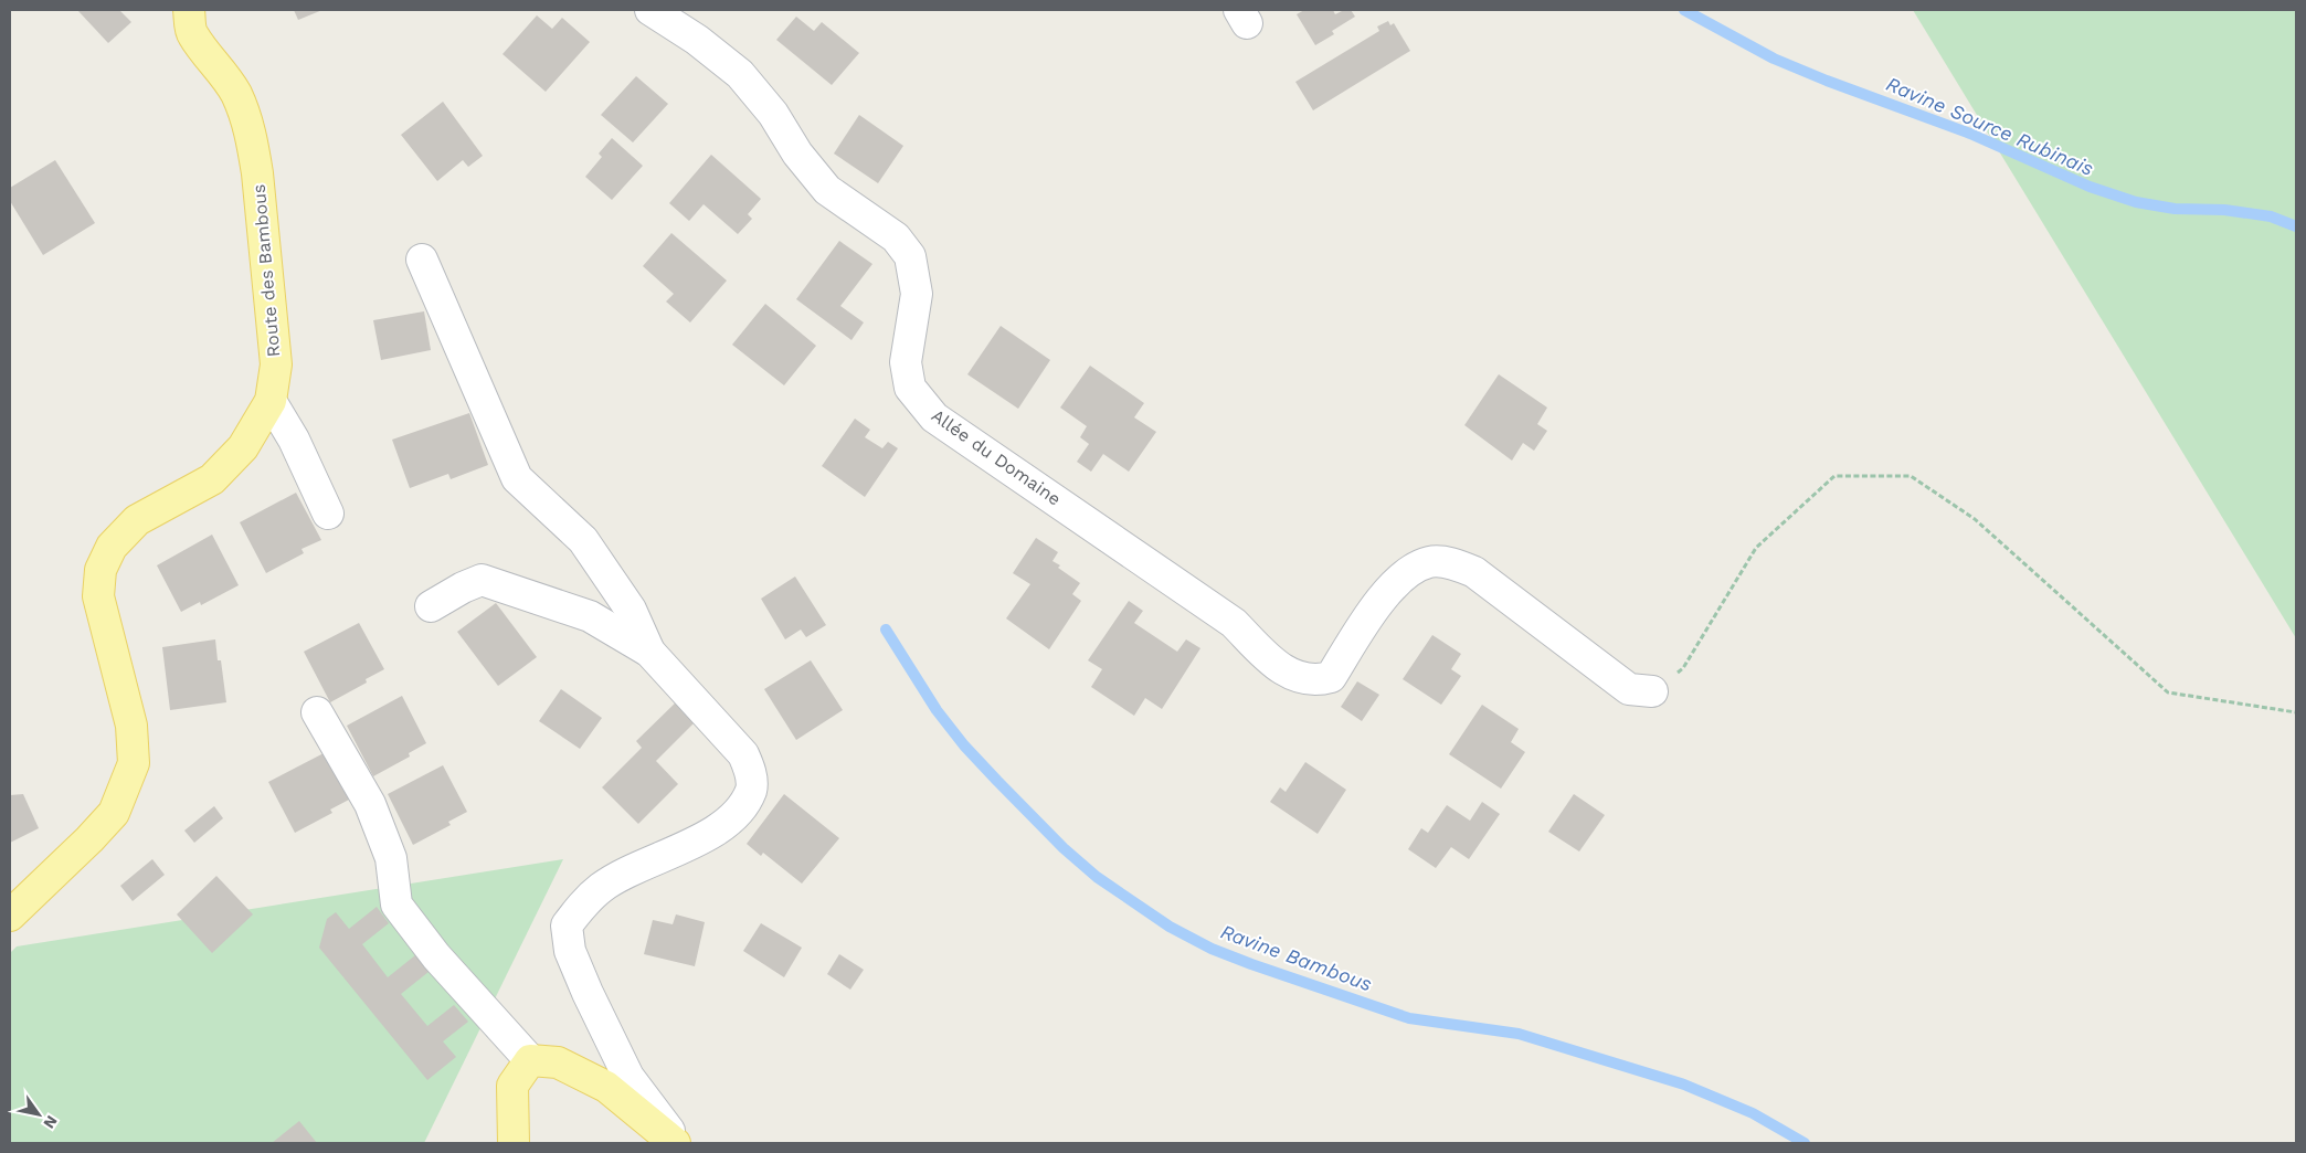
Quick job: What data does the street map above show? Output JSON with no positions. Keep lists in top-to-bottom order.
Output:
{
  "streets": {
    "main road": ["Route des Bambous"],
    "street": ["Allée du Domaine"]
  },
  "water": ["Ravine Source Rubinais", "Ravine Bambous"],
  "north": "bottom right"
}
